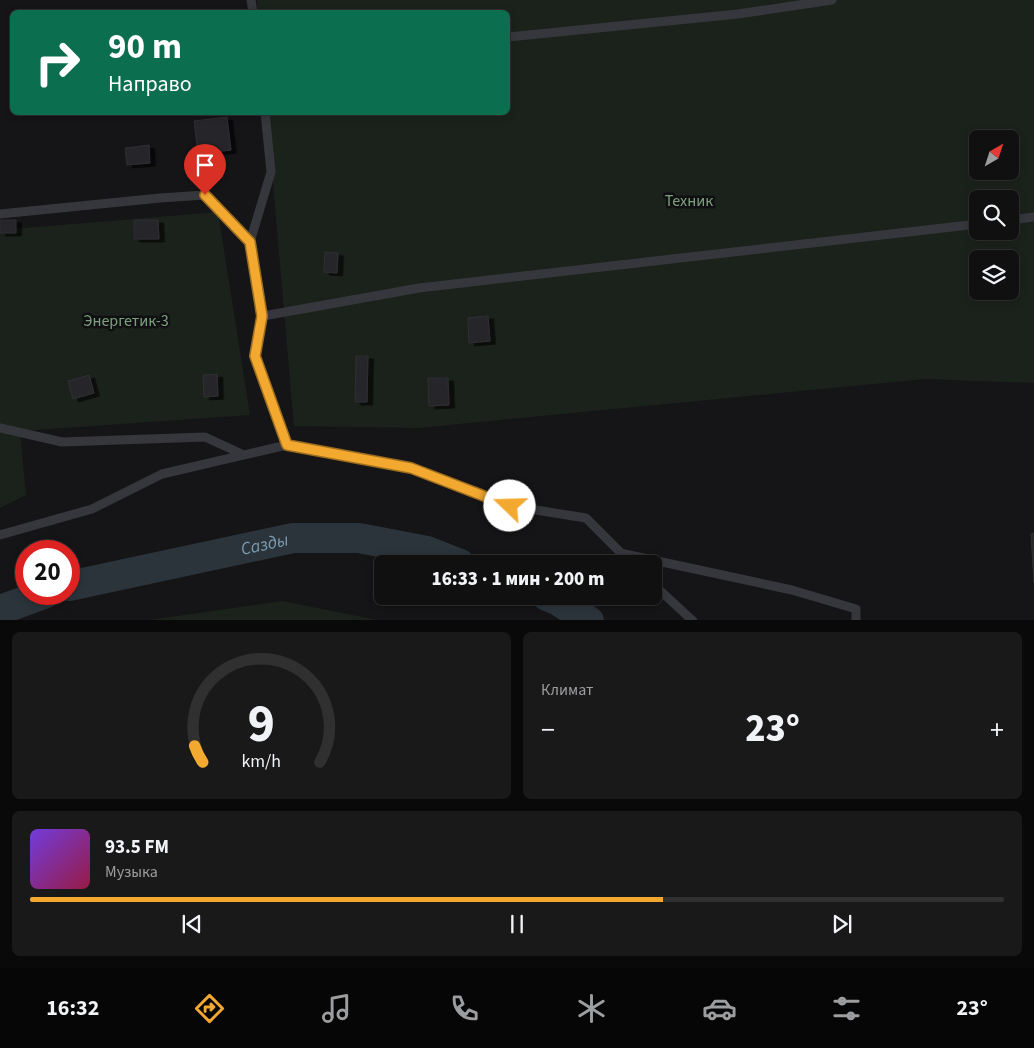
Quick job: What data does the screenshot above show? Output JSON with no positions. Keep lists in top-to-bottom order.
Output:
{
  "water": ["Сазды"],
  "parks": ["Техник", "Энергетик-3"],
  "north": "top right",
  "page": {
    "turn": ["90 m", "Направо"],
    "limit": "20",
    "trip": "16:33 · 1 мин · 200 m",
    "tile": "Климат",
    "heat": ["−", "23°", "+"],
    "song": ["93.5 FM", "Музыка"],
    "tabs": ["16:32", "23°"],
    "gauge": ["9", "km/h"]
  }
}
